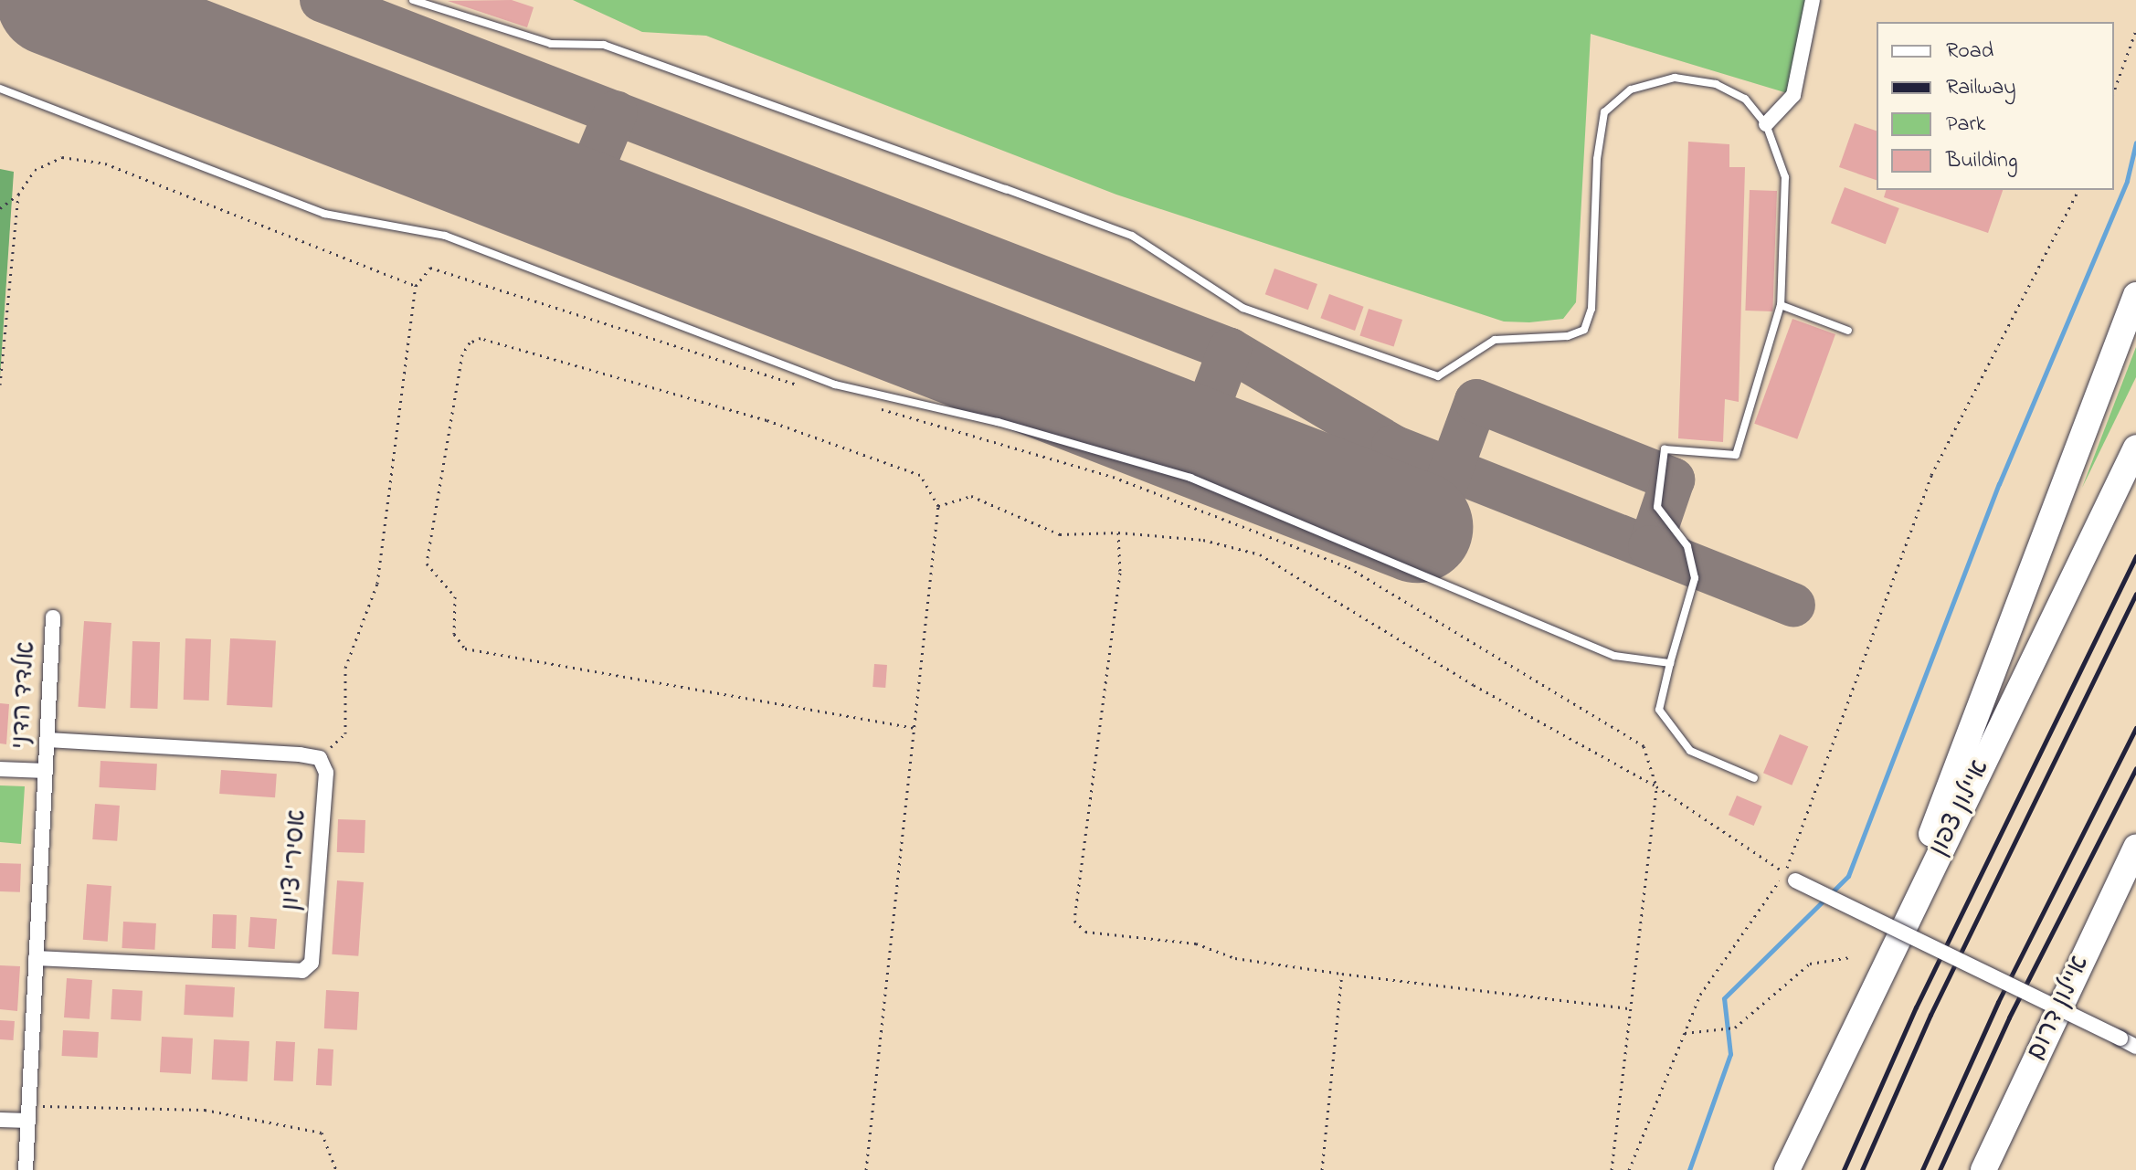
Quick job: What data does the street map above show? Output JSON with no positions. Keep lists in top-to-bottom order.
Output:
{
  "streets": {
    "highway": ["איילון צפון", "איילון דרום"],
    "street": ["אלדד הדני", "אסירי ציון"]
  },
  "crossings": [
    ["אלדד הדני", "אסירי ציון"]
  ],
  "legend": [
    "Road",
    "Railway",
    "Park",
    "Building"
  ]
}
